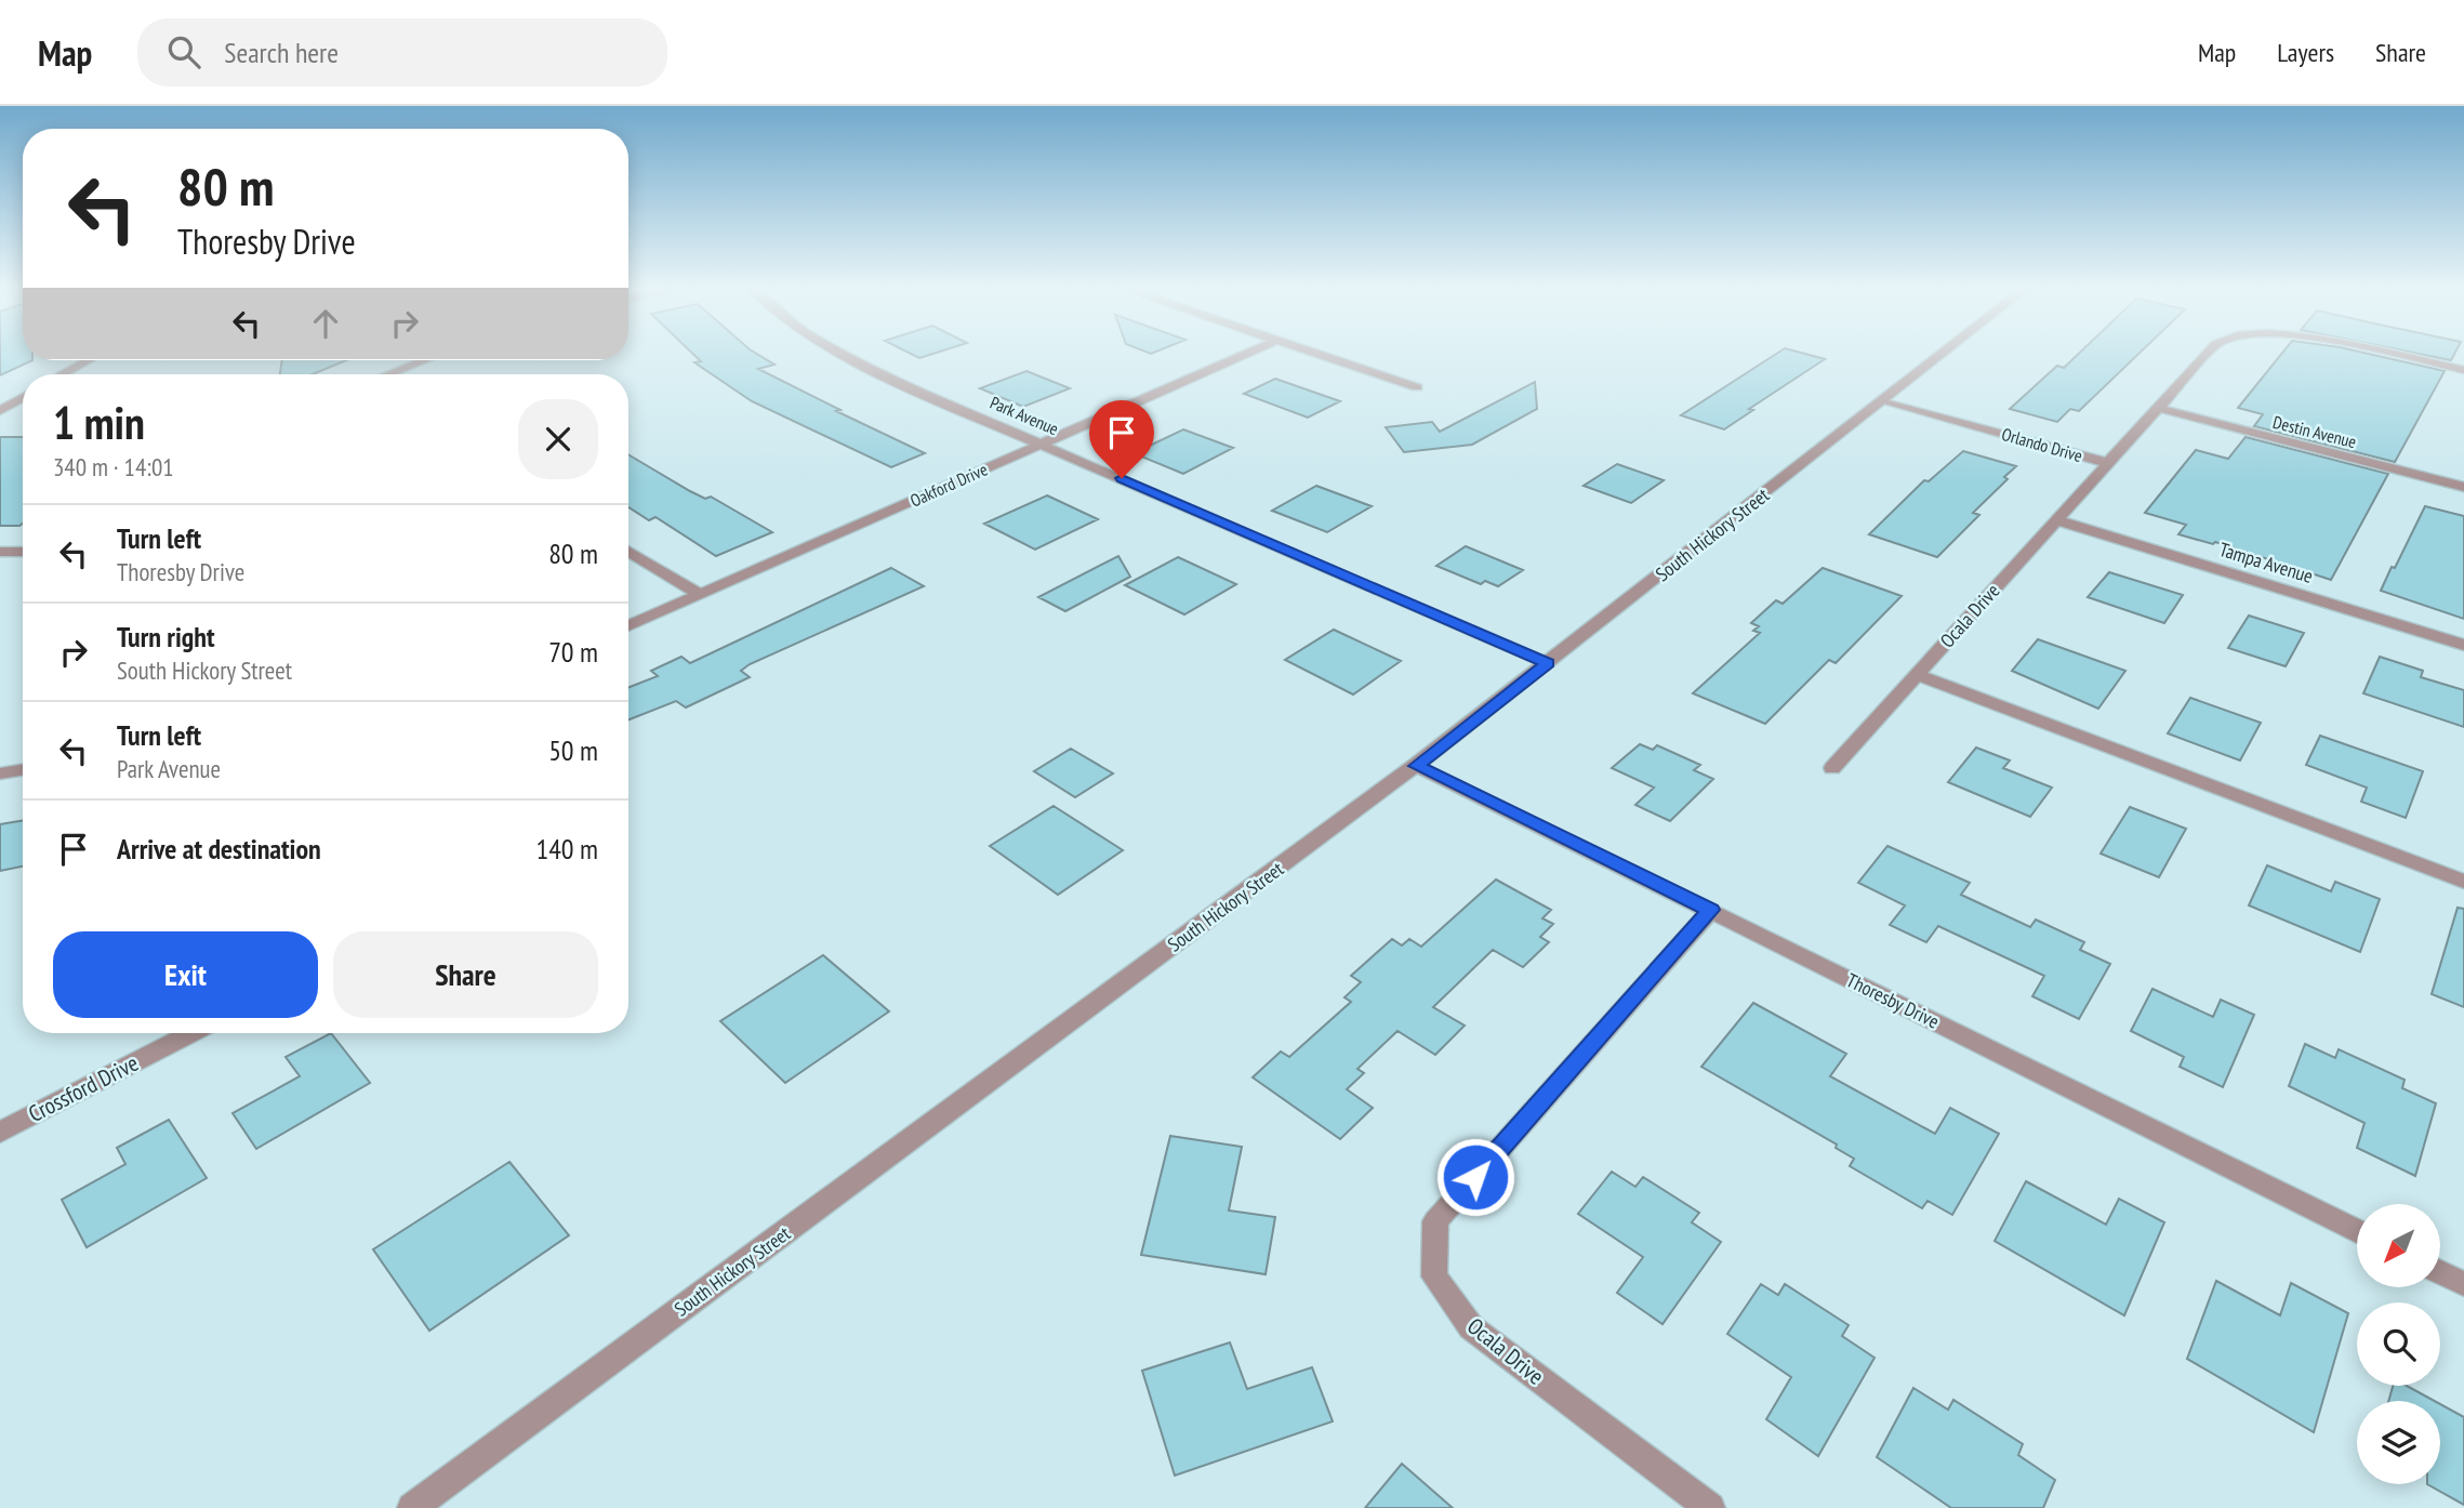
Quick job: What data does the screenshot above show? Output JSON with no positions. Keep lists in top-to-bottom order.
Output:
{
  "streets": {
    "street": [
      "Park Avenue",
      "Destin Avenue",
      "Orlando Drive",
      "Oakford Drive",
      "South Hickory Street",
      "Tampa Avenue",
      "Ocala Drive",
      "Thoresby Drive",
      "Crossford Drive"
    ]
  },
  "crossings": [
    ["Park Avenue", "Oakford Drive"],
    ["Park Avenue", "South Hickory Street"],
    ["Destin Avenue", "Orlando Drive"],
    ["Orlando Drive", "South Hickory Street"],
    ["Orlando Drive", "Ocala Drive"],
    ["South Hickory Street", "Thoresby Drive"],
    ["Tampa Avenue", "Ocala Drive"],
    ["Ocala Drive", "Thoresby Drive"]
  ],
  "north": "bottom left",
  "page": {
    "header": "Map",
    "search": "Search here",
    "nav": ["Map", "Layers", "Share"],
    "turn": ["80 m", "Thoresby Drive"],
    "heading": ["1 min", "340 m · 14:01"],
    "list": [
      {
        "name": "Turn left",
        "note": "Thoresby Drive",
        "value": "80 m"
      },
      {
        "name": "Turn right",
        "note": "South Hickory Street",
        "value": "70 m"
      },
      {
        "name": "Turn left",
        "note": "Park Avenue",
        "value": "50 m"
      },
      {
        "name": "Arrive at destination",
        "value": "140 m"
      }
    ],
    "buttons": ["Exit", "Share"]
  }
}
